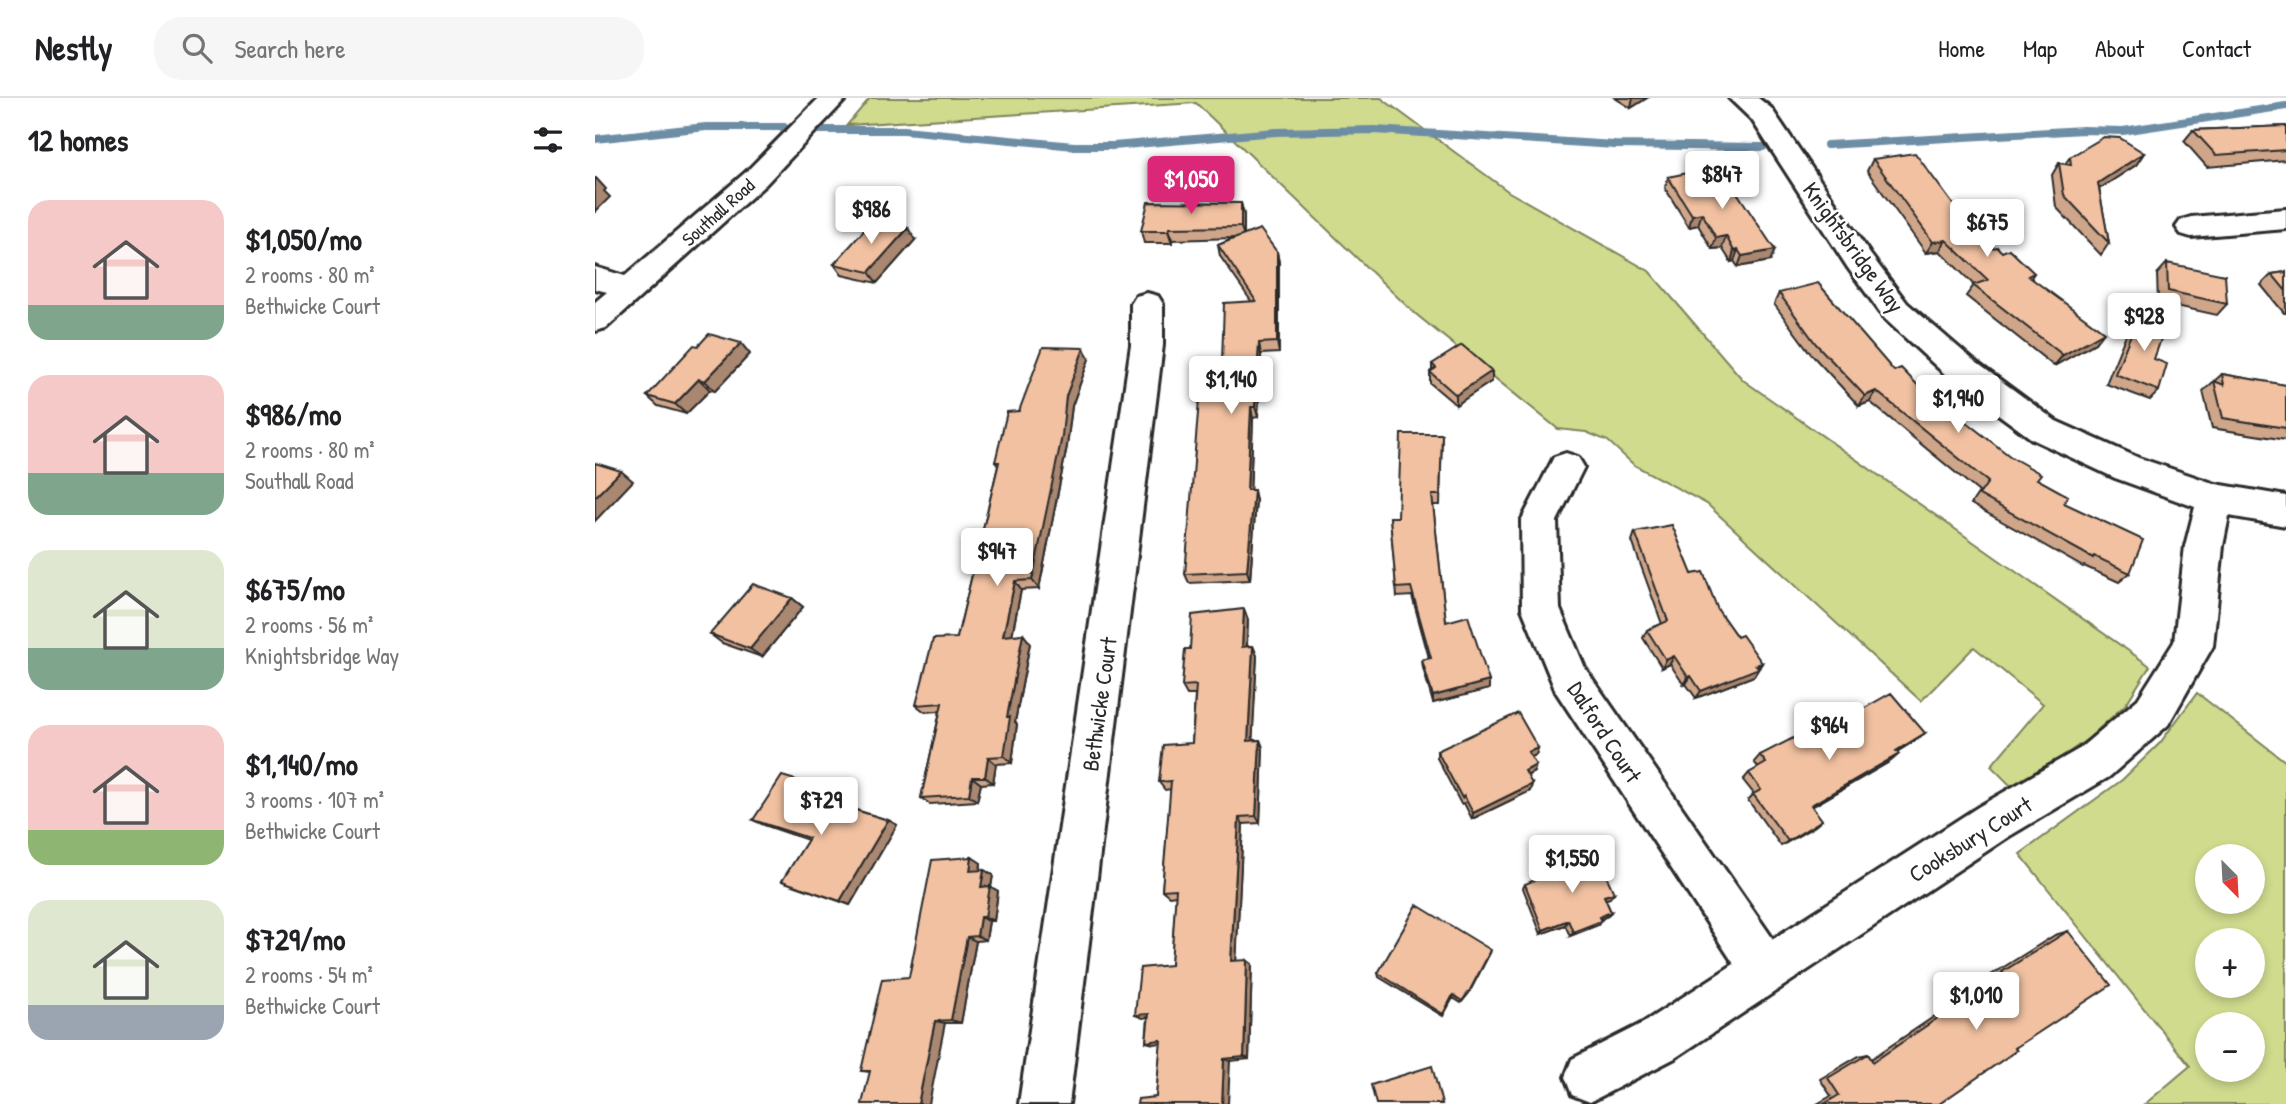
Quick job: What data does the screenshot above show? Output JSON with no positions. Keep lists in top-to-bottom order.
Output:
{
  "streets": {
    "street": [
      "Southall Road",
      "Knightsbridge Way",
      "Bethwicke Court",
      "Dalford Court",
      "Cooksbury Court"
    ]
  },
  "crossings": [
    ["Knightsbridge Way", "Cooksbury Court"],
    ["Dalford Court", "Cooksbury Court"]
  ],
  "north": "bottom right",
  "page": {
    "header": "Nestly",
    "search": "Search here",
    "nav": [
      "Home",
      "Map",
      "About",
      "Contact"
    ],
    "heading": "12 homes",
    "price": [
      "$847",
      "$1,050",
      "$986",
      "$675",
      "$928",
      "$1,140",
      "$1,940",
      "$947",
      "$964",
      "$729",
      "$1,550",
      "$1,010"
    ],
    "list": [
      {
        "name": "$1,050/mo",
        "note": "2 rooms · 80 m² · Bethwicke Court"
      },
      {
        "name": "$986/mo",
        "note": "2 rooms · 80 m² · Southall Road"
      },
      {
        "name": "$675/mo",
        "note": "2 rooms · 56 m² · Knightsbridge Way"
      },
      {
        "name": "$1,140/mo",
        "note": "3 rooms · 107 m² · Bethwicke Court"
      },
      {
        "name": "$729/mo",
        "note": "2 rooms · 54 m² · Bethwicke Court"
      }
    ],
    "map_buttons": ["+", "−"]
  }
}
